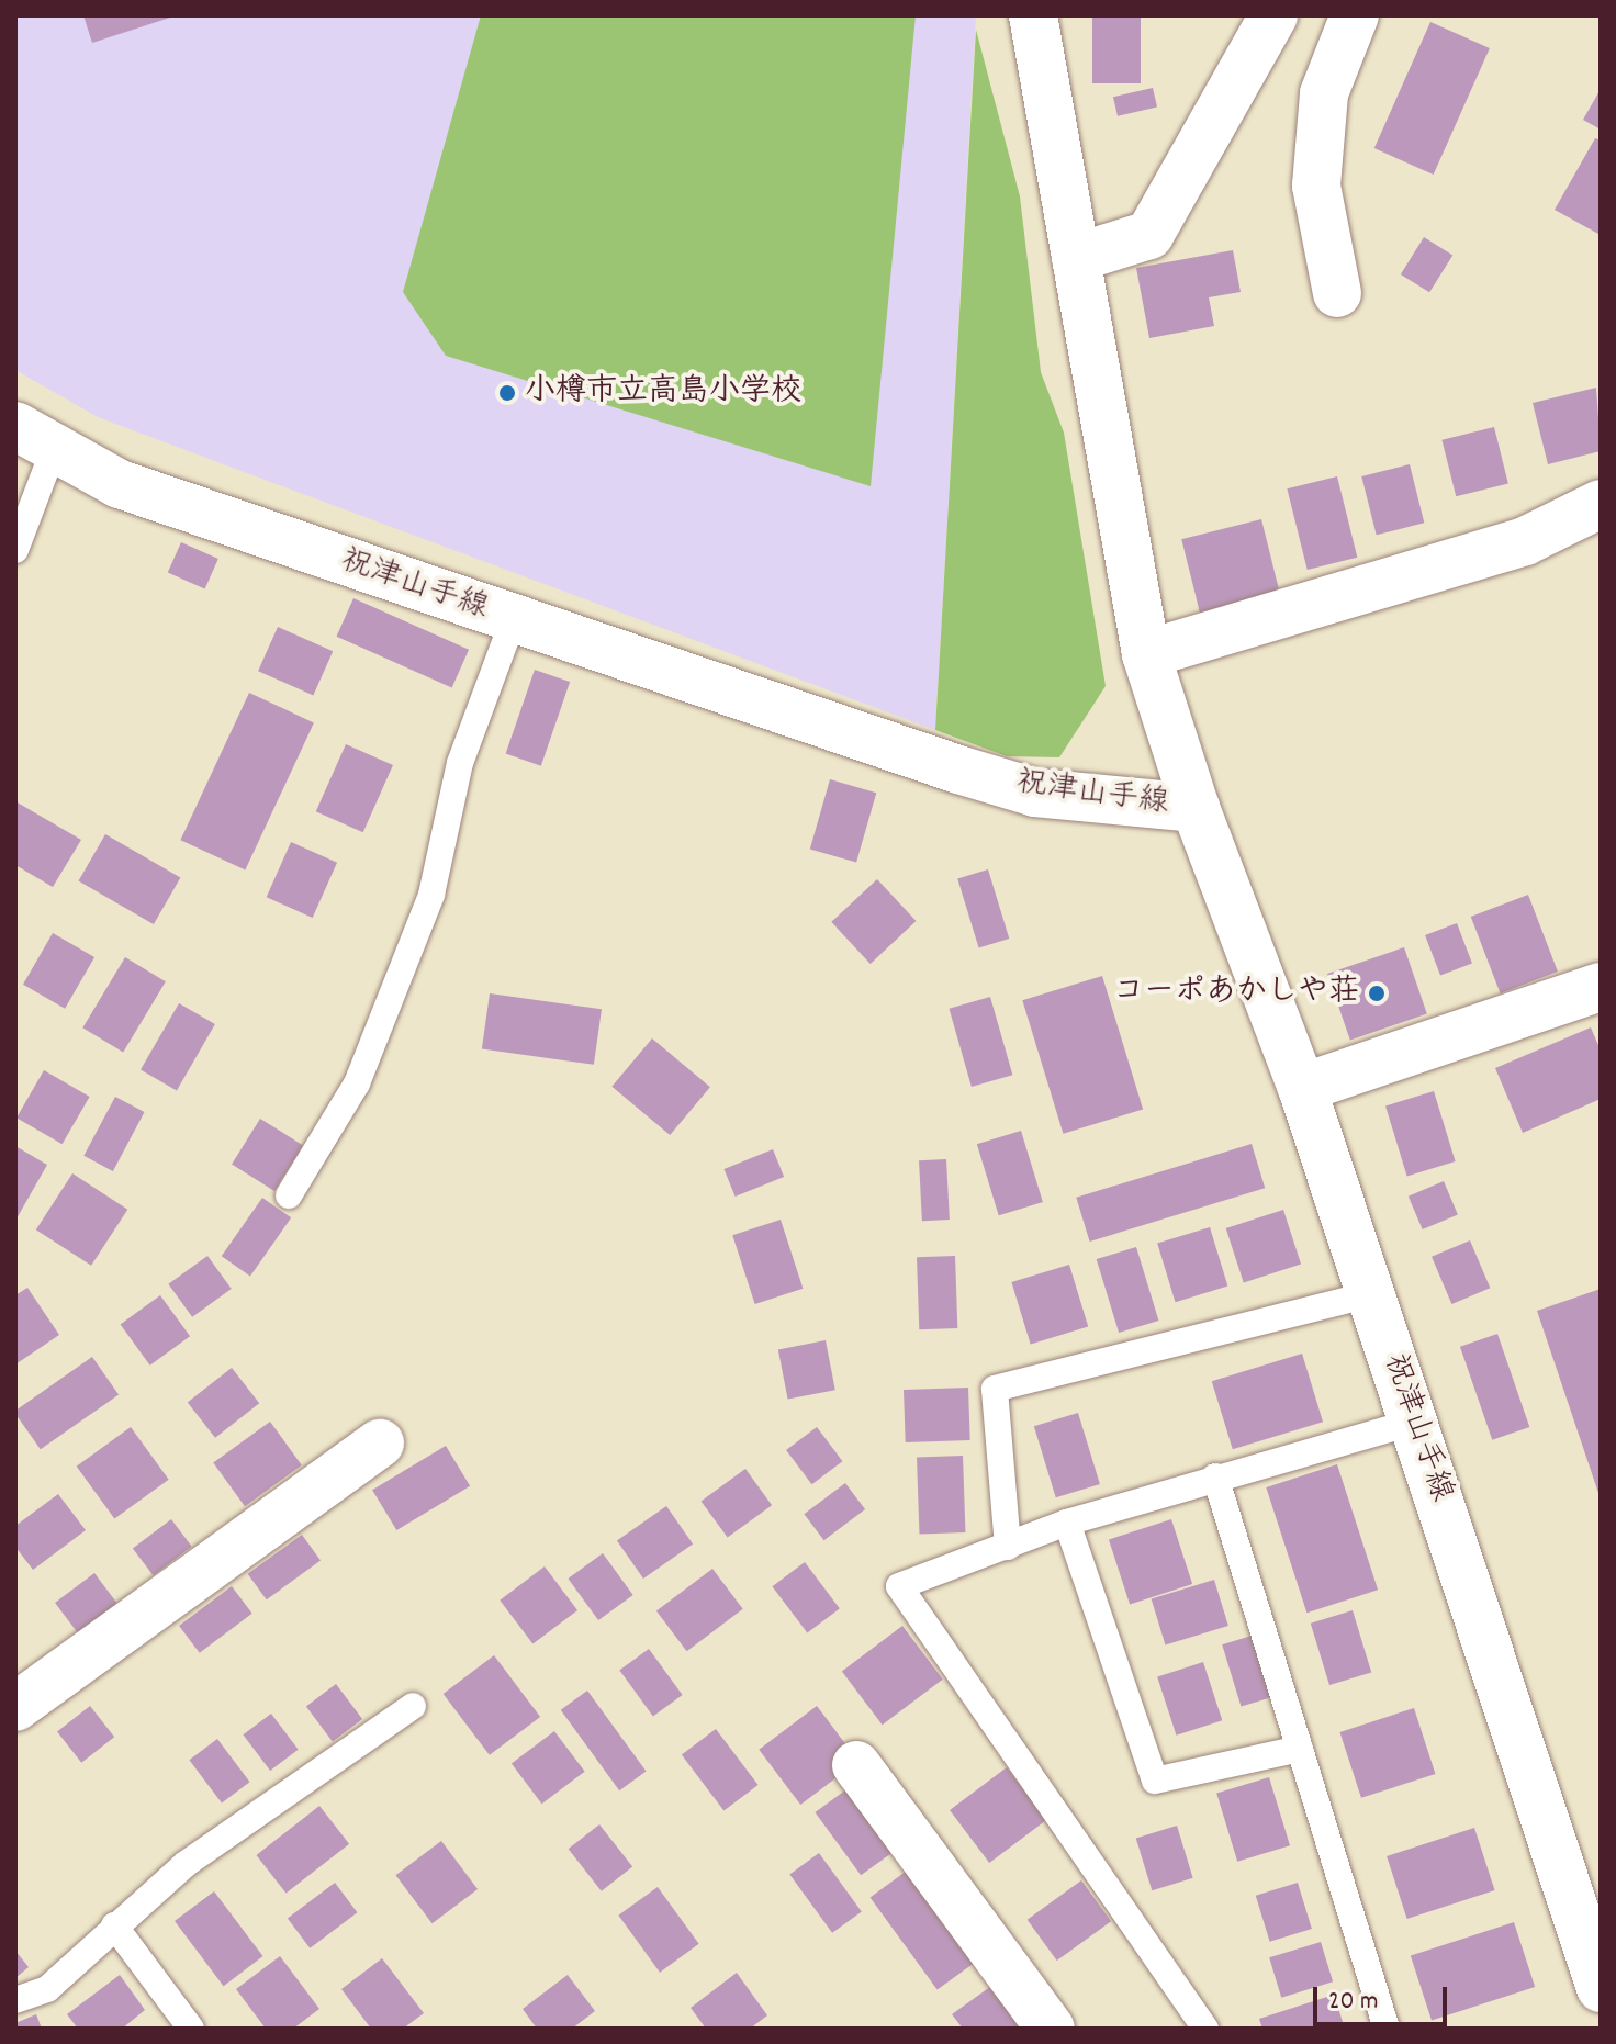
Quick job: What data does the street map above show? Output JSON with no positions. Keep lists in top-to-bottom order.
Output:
{
  "streets": {
    "street": ["祝津山手線"]
  },
  "places": ["小樽市立高島小学校", "コーポあかしや荘"],
  "scale_bar": "20 m"
}
